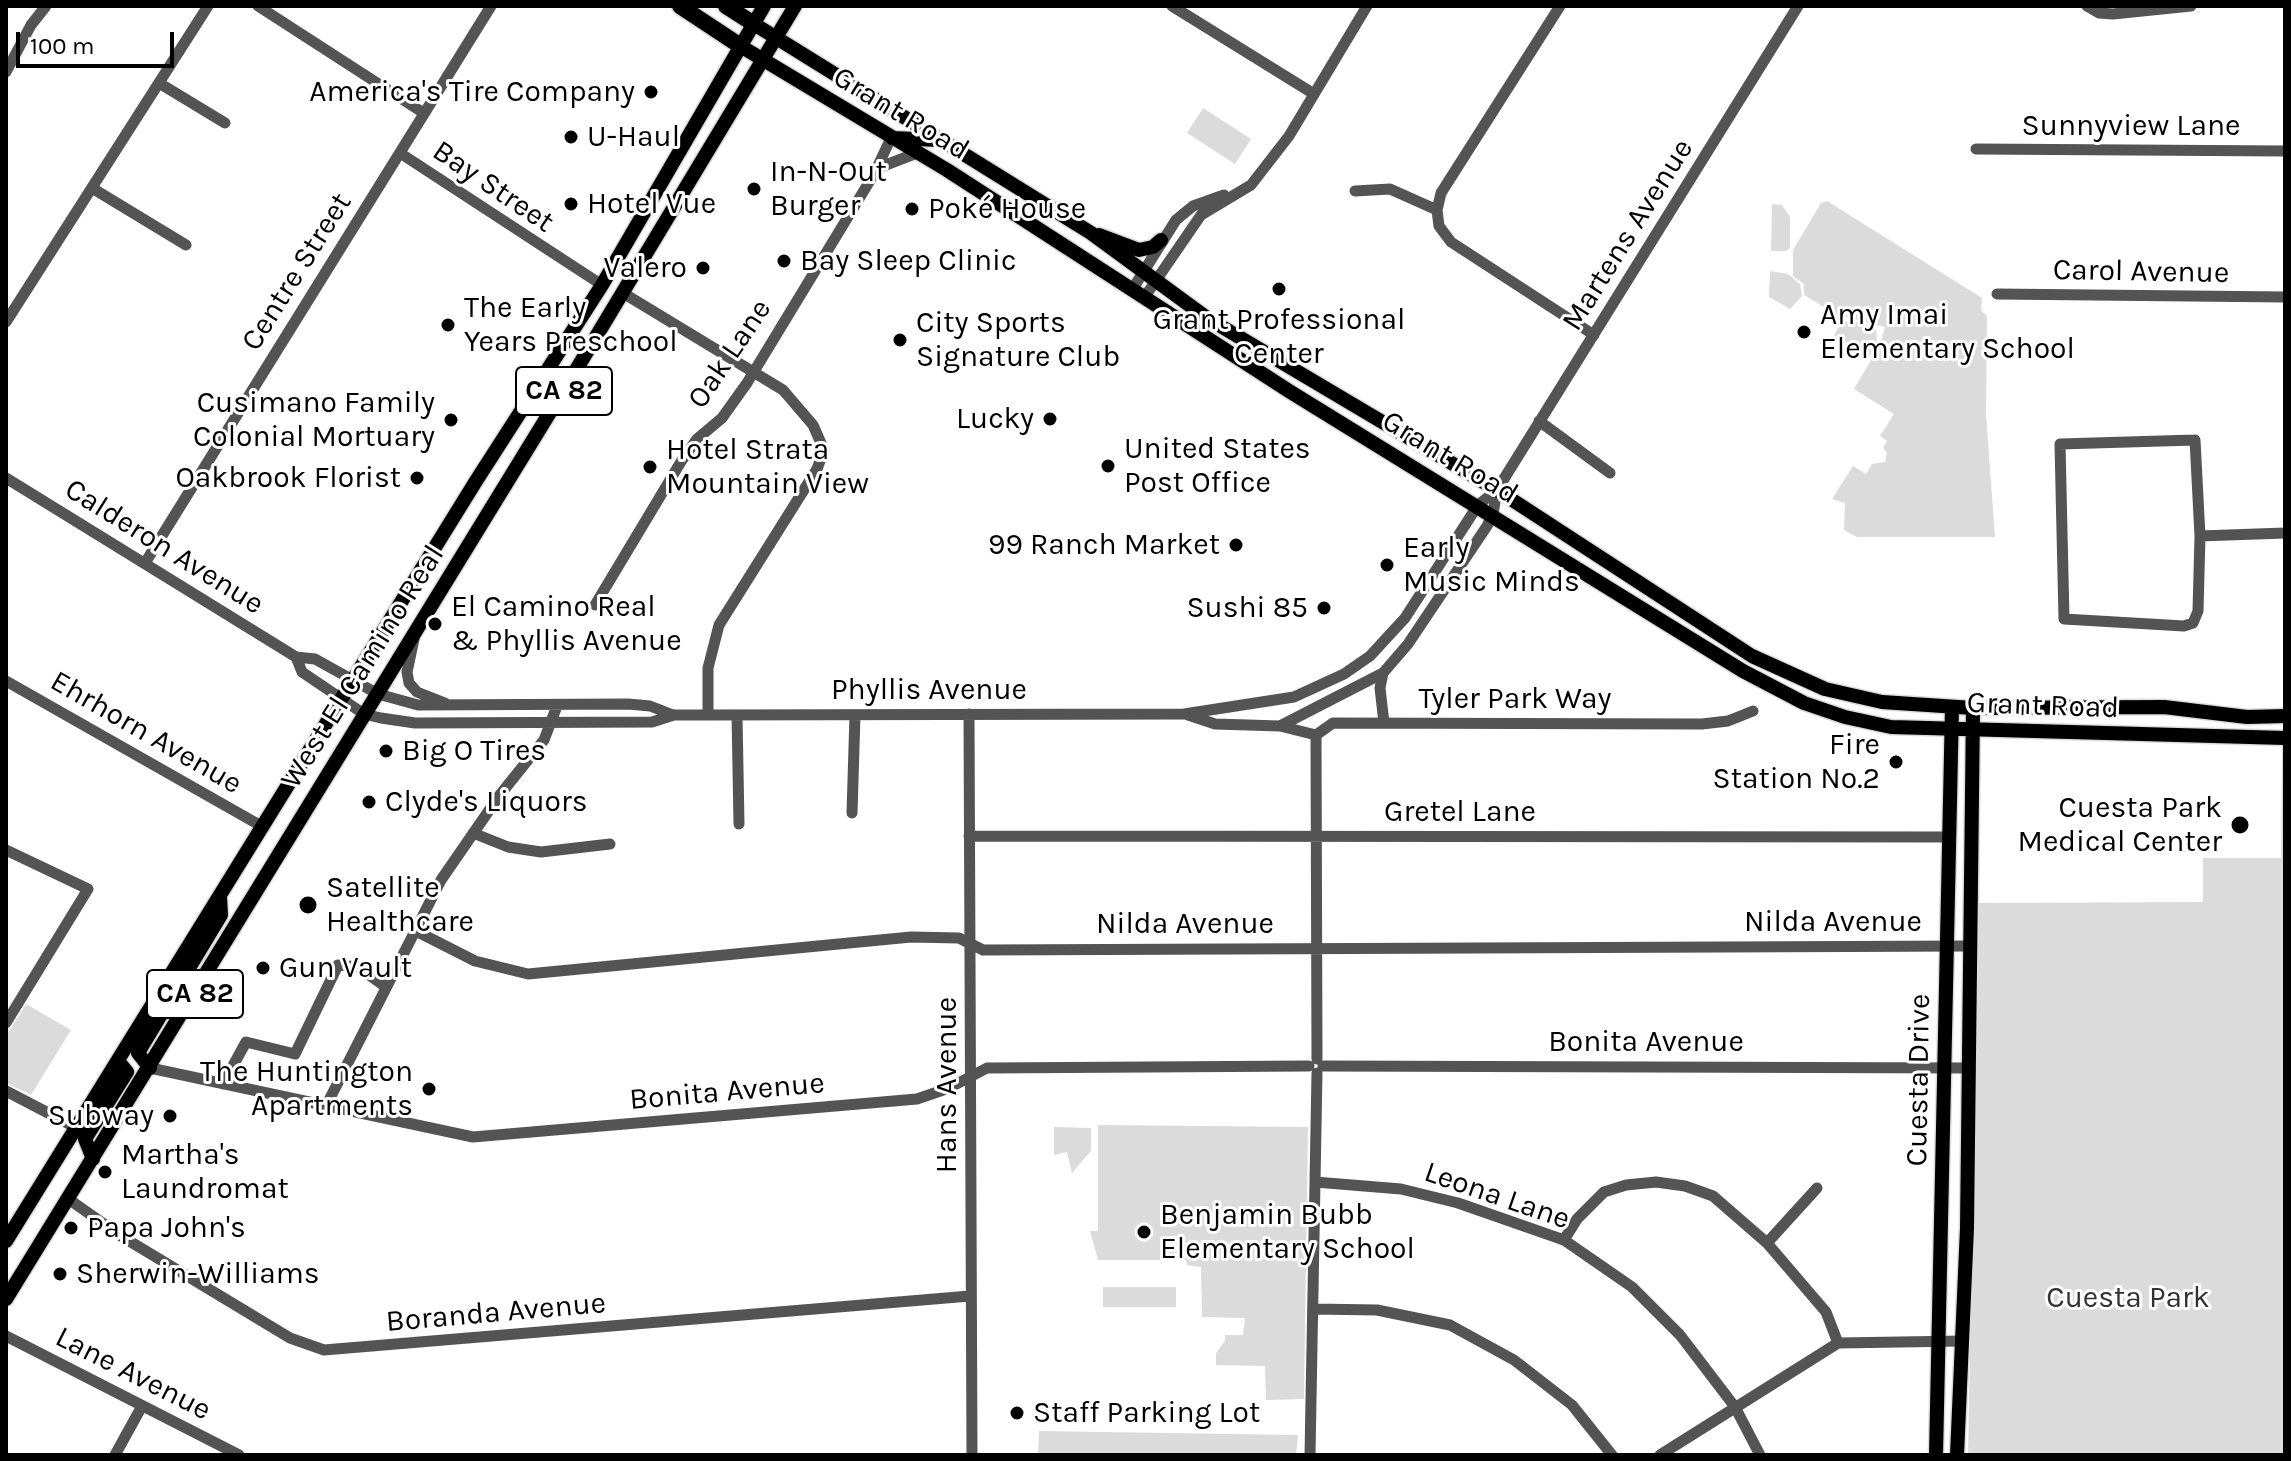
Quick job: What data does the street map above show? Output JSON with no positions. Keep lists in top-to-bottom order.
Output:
{
  "streets": {
    "main road": [
      "Grant Road",
      "CA 82",
      "West El Camino Real",
      "Cuesta Drive"
    ],
    "street": [
      "Sunnyview Lane",
      "Bay Street",
      "Martens Avenue",
      "Centre Street",
      "Carol Avenue",
      "Oak Lane",
      "Calderon Avenue",
      "Phyllis Avenue",
      "Tyler Park Way",
      "Ehrhorn Avenue",
      "Gretel Lane",
      "Nilda Avenue",
      "Bonita Avenue",
      "Hans Avenue",
      "Leona Lane",
      "Boranda Avenue",
      "Lane Avenue"
    ]
  },
  "crossings": [
    ["Grant Road", "Martens Avenue"],
    ["Grant Road", "Oak Lane"],
    ["Grant Road", "CA 82"],
    ["Grant Road", "West El Camino Real"],
    ["Grant Road", "Phyllis Avenue"],
    ["Grant Road", "Cuesta Drive"],
    ["Bay Street", "Centre Street"],
    ["Bay Street", "West El Camino Real"],
    ["Martens Avenue", "Phyllis Avenue"],
    ["Centre Street", "Calderon Avenue"],
    ["CA 82", "West El Camino Real"],
    ["Calderon Avenue", "West El Camino Real"],
    ["Calderon Avenue", "Phyllis Avenue"],
    ["West El Camino Real", "Phyllis Avenue"],
    ["West El Camino Real", "Ehrhorn Avenue"],
    ["West El Camino Real", "Bonita Avenue"],
    ["West El Camino Real", "Boranda Avenue"],
    ["Phyllis Avenue", "Hans Avenue"],
    ["Gretel Lane", "Cuesta Drive"],
    ["Gretel Lane", "Hans Avenue"],
    ["Nilda Avenue", "Cuesta Drive"],
    ["Nilda Avenue", "Hans Avenue"],
    ["Bonita Avenue", "Cuesta Drive"],
    ["Bonita Avenue", "Hans Avenue"],
    ["Hans Avenue", "Boranda Avenue"]
  ],
  "parks": ["Cuesta Park"],
  "places": [
    "America's Tire Company",
    "U-Haul",
    "In-N-Out Burger",
    "Hotel Vue",
    "Poké House",
    "Bay Sleep Clinic",
    "Valero",
    "Grant Professional Center",
    "The Early Years Preschool",
    "Amy Imai Elementary School",
    "City Sports Signature Club",
    "Lucky",
    "Cusimano Family Colonial Mortuary",
    "United States Post Office",
    "Hotel Strata Mountain View",
    "Oakbrook Florist",
    "99 Ranch Market",
    "Early Music Minds",
    "Sushi 85",
    "El Camino Real & Phyllis Avenue",
    "Big O Tires",
    "Fire Station No.2",
    "Clyde's Liquors",
    "Cuesta Park Medical Center",
    "Satellite Healthcare",
    "Gun Vault",
    "The Huntington Apartments",
    "Subway",
    "Martha's Laundromat",
    "Papa John's",
    "Benjamin Bubb Elementary School",
    "Sherwin-Williams",
    "Staff Parking Lot"
  ],
  "scale_bar": "100 m"
}
